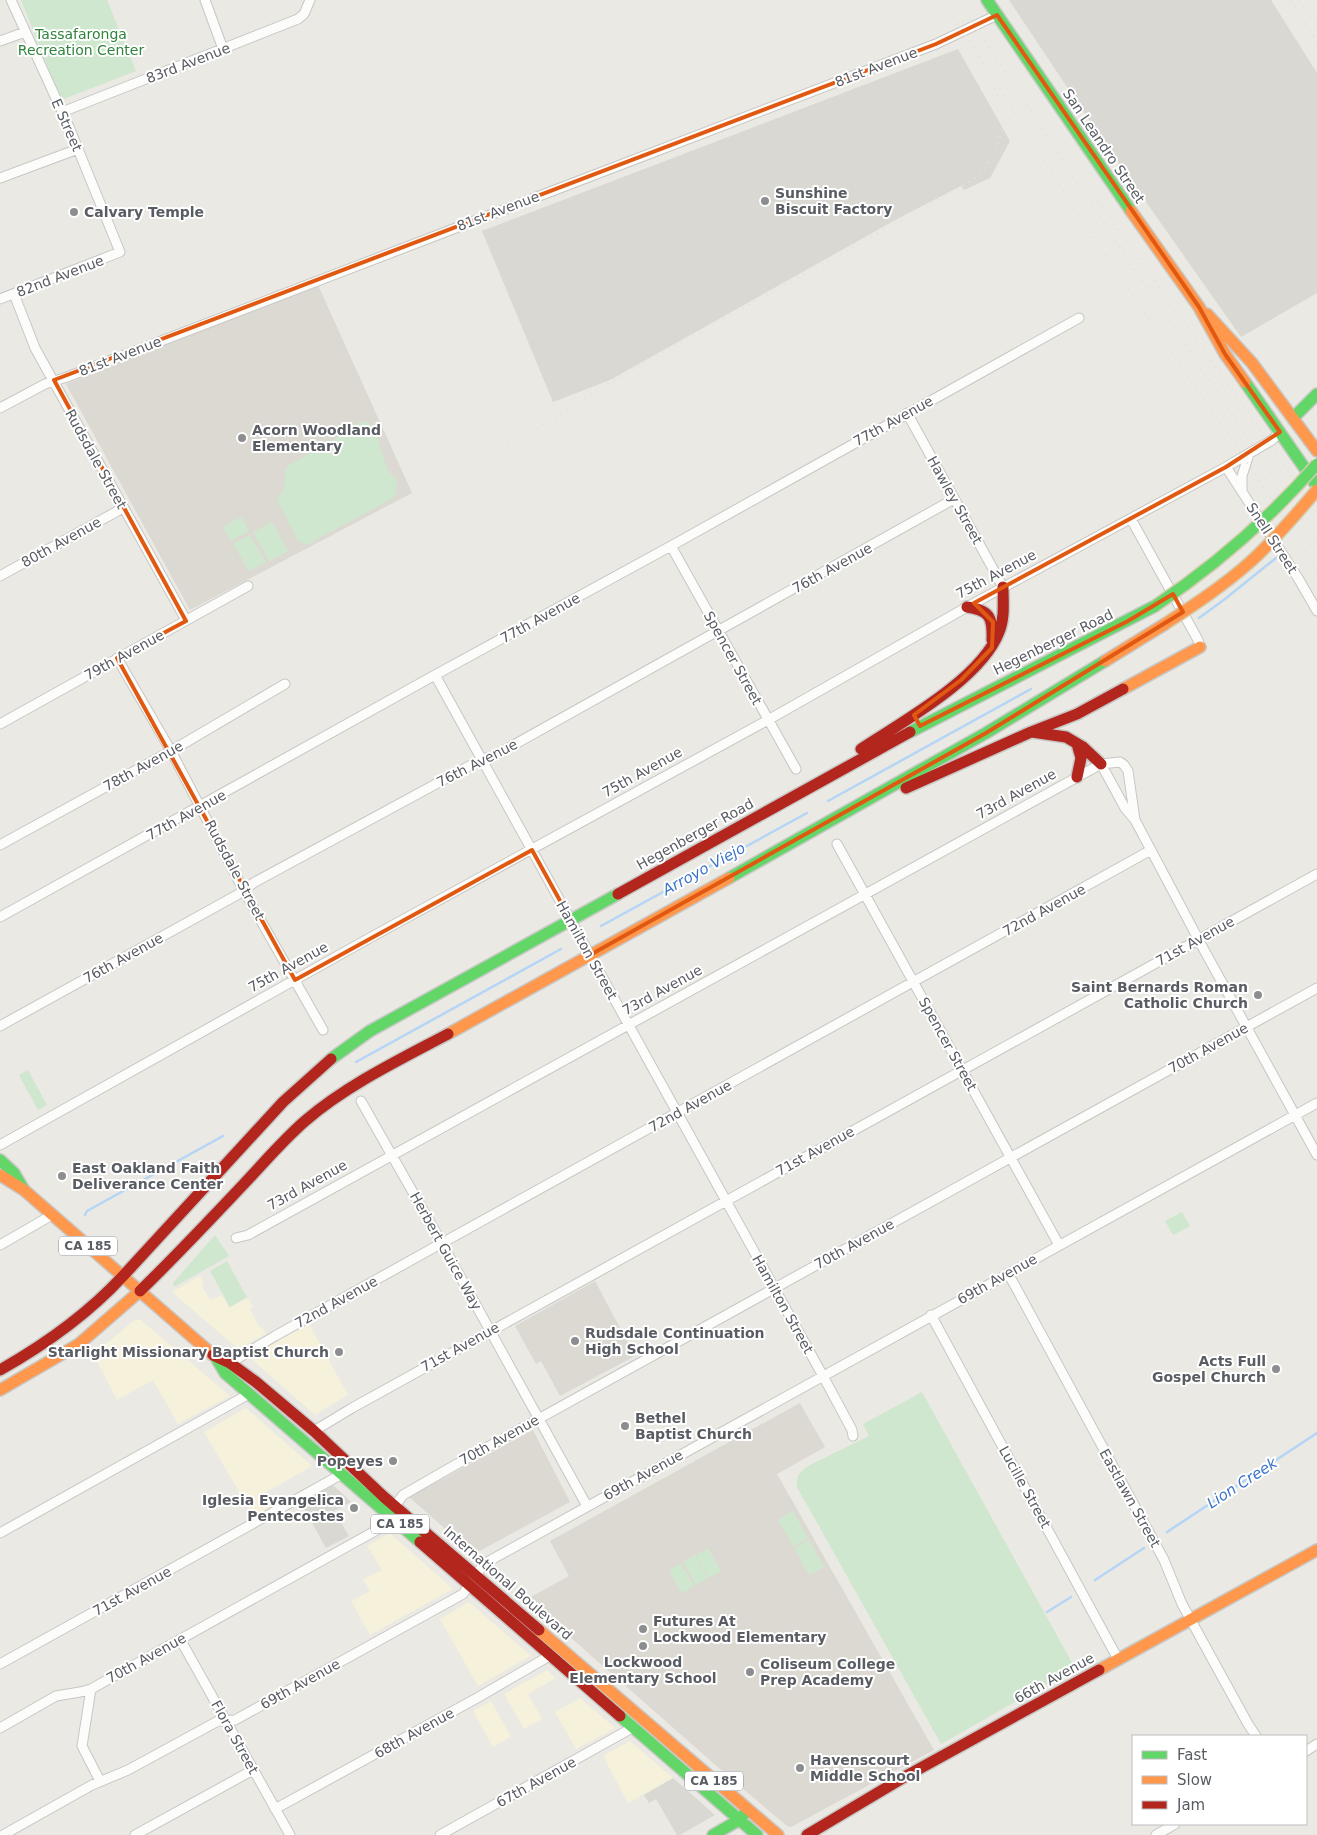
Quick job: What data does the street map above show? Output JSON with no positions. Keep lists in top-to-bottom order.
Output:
{
  "streets": {
    "main road": [
      "San Leandro Street",
      "75th Avenue",
      "Hegenberger Road",
      "CA 185",
      "International Boulevard",
      "66th Avenue"
    ],
    "street": [
      "83rd Avenue",
      "81st Avenue",
      "E Street",
      "82nd Avenue",
      "77th Avenue",
      "Rudsdale Street",
      "Hawley Street",
      "Snell Street",
      "80th Avenue",
      "76th Avenue",
      "79th Avenue",
      "Spencer Street",
      "78th Avenue",
      "73rd Avenue",
      "72nd Avenue",
      "71st Avenue",
      "Hamilton Street",
      "70th Avenue",
      "Herbert Guice Way",
      "69th Avenue",
      "Lucille Street",
      "Eastlawn Street",
      "68th Avenue",
      "Flora Street",
      "67th Avenue"
    ]
  },
  "crossings": [
    ["83rd Avenue", "E Street"],
    ["81st Avenue", "San Leandro Street"],
    ["81st Avenue", "Rudsdale Street"],
    ["E Street", "82nd Avenue"],
    ["San Leandro Street", "75th Avenue"],
    ["82nd Avenue", "Rudsdale Street"],
    ["77th Avenue", "Rudsdale Street"],
    ["77th Avenue", "Hawley Street"],
    ["77th Avenue", "Spencer Street"],
    ["77th Avenue", "Hamilton Street"],
    ["Rudsdale Street", "80th Avenue"],
    ["Rudsdale Street", "76th Avenue"],
    ["Rudsdale Street", "75th Avenue"],
    ["Rudsdale Street", "79th Avenue"],
    ["Rudsdale Street", "78th Avenue"],
    ["Hawley Street", "76th Avenue"],
    ["Hawley Street", "75th Avenue"],
    ["Snell Street", "75th Avenue"],
    ["76th Avenue", "Spencer Street"],
    ["76th Avenue", "Hamilton Street"],
    ["75th Avenue", "Spencer Street"],
    ["75th Avenue", "Hamilton Street"],
    ["Hegenberger Road", "Hamilton Street"],
    ["Hegenberger Road", "International Boulevard"],
    ["Spencer Street", "73rd Avenue"],
    ["Spencer Street", "72nd Avenue"],
    ["Spencer Street", "71st Avenue"],
    ["Spencer Street", "70th Avenue"],
    ["Spencer Street", "69th Avenue"],
    ["73rd Avenue", "Hamilton Street"],
    ["73rd Avenue", "Herbert Guice Way"],
    ["72nd Avenue", "Hamilton Street"],
    ["72nd Avenue", "Herbert Guice Way"],
    ["72nd Avenue", "International Boulevard"],
    ["71st Avenue", "Hamilton Street"],
    ["71st Avenue", "Herbert Guice Way"],
    ["71st Avenue", "International Boulevard"],
    ["Hamilton Street", "70th Avenue"],
    ["Hamilton Street", "69th Avenue"],
    ["70th Avenue", "Herbert Guice Way"],
    ["70th Avenue", "International Boulevard"],
    ["70th Avenue", "Flora Street"],
    ["Herbert Guice Way", "69th Avenue"],
    ["69th Avenue", "Lucille Street"],
    ["69th Avenue", "Eastlawn Street"],
    ["69th Avenue", "International Boulevard"],
    ["69th Avenue", "Flora Street"],
    ["Lucille Street", "66th Avenue"],
    ["Eastlawn Street", "66th Avenue"],
    ["International Boulevard", "68th Avenue"],
    ["International Boulevard", "67th Avenue"],
    ["68th Avenue", "Flora Street"]
  ],
  "water": ["Arroyo Viejo", "Lion Creek"],
  "parks": ["Tassafaronga Recreation Center"],
  "places": [
    "Sunshine Biscuit Factory",
    "Calvary Temple",
    "Acorn Woodland Elementary",
    "Saint Bernards Roman Catholic Church",
    "East Oakland Faith Deliverance Center",
    "Rudsdale Continuation High School",
    "Starlight Missionary Baptist Church",
    "Acts Full Gospel Church",
    "Bethel Baptist Church",
    "Popeyes",
    "Iglesia Evangelica Pentecostes",
    "Futures At Lockwood Elementary",
    "Lockwood Elementary School",
    "Coliseum College Prep Academy",
    "Havenscourt Middle School"
  ],
  "legend": ["Fast", "Slow", "Jam"]
}
